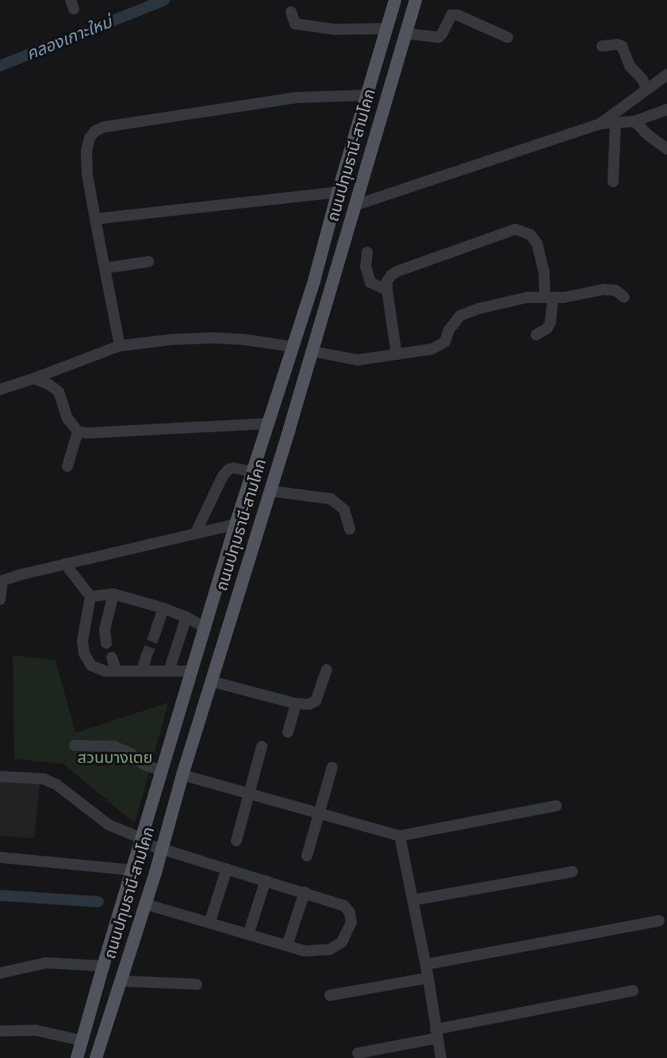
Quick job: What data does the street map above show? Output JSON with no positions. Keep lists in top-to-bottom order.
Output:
{
  "streets": {
    "main road": ["ถนนปทุมธานี-สามโคก"]
  },
  "water": ["คลองเกาะใหม่"],
  "parks": ["สวนบางเตย"]
}
